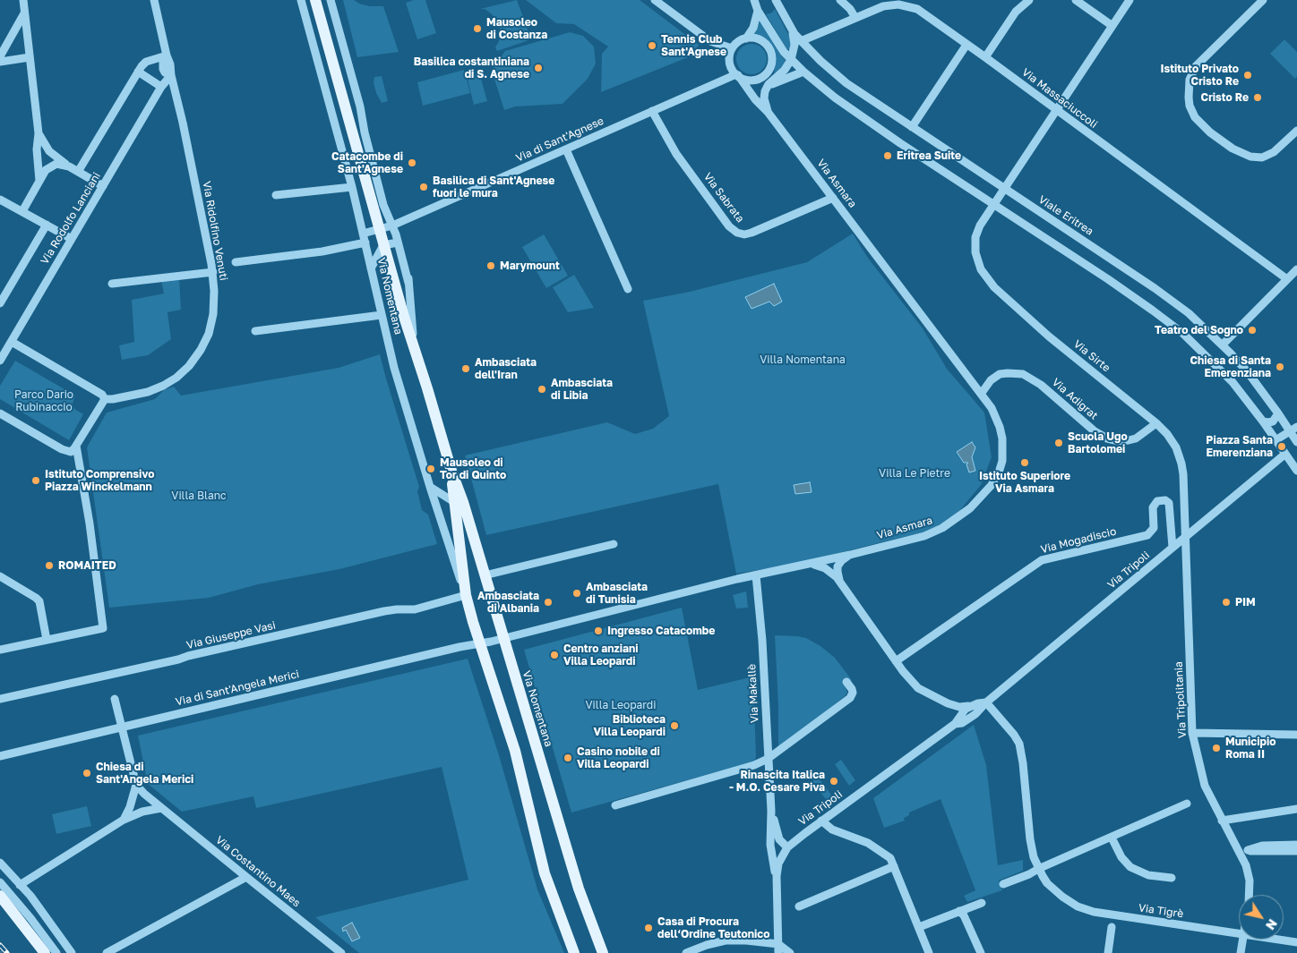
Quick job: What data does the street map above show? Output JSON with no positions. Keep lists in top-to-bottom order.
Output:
{
  "streets": {
    "main road": ["Via Nomentana"],
    "street": [
      "Via Massaciuccoli",
      "Via di Sant'Agnese",
      "Via Asmara",
      "Via Sabrata",
      "Viale Eritrea",
      "Via Rodolfo Lanciani",
      "Via Ridolfino Venuti",
      "Via Sirte",
      "Via Adigrat",
      "Via Mogadiscio",
      "Via Tripoli",
      "Via Giuseppe Vasi",
      "Via di Sant'Angela Merici",
      "Via Makallè",
      "Via Tripolitania",
      "Via Costantino Maes",
      "Via Tigrè"
    ]
  },
  "crossings": [
    ["Via Massaciuccoli", "Viale Eritrea"],
    ["Via Massaciuccoli", "Via Sirte"],
    ["Via di Sant'Agnese", "Via Asmara"],
    ["Via di Sant'Agnese", "Via Sabrata"],
    ["Via di Sant'Agnese", "Via Nomentana"],
    ["Via Asmara", "Via Sabrata"],
    ["Via Asmara", "Via Nomentana"],
    ["Via Asmara", "Via Adigrat"],
    ["Via Asmara", "Via di Sant'Angela Merici"],
    ["Via Asmara", "Via Makallè"],
    ["Viale Eritrea", "Via Sirte"],
    ["Via Rodolfo Lanciani", "Via Ridolfino Venuti"],
    ["Via Nomentana", "Via Giuseppe Vasi"],
    ["Via Nomentana", "Via di Sant'Angela Merici"],
    ["Via Sirte", "Via Adigrat"],
    ["Via Sirte", "Via Tripoli"],
    ["Via Sirte", "Via Tripolitania"],
    ["Via Mogadiscio", "Via Tripoli"],
    ["Via Tripoli", "Via Makallè"],
    ["Via Tripoli", "Via Tripolitania"]
  ],
  "parks": [
    "Villa Nomentana",
    "Parco Dario Rubinaccio",
    "Villa Le Pietre",
    "Villa Blanc",
    "Villa Leopardi"
  ],
  "places": [
    "Mausoleo di Costanza",
    "Tennis Club Sant'Agnese",
    "Basilica costantiniana di S. Agnese",
    "Istituto Privato Cristo Re",
    "Cristo Re",
    "Eritrea Suite",
    "Catacombe di Sant'Agnese",
    "Basilica di Sant'Agnese fuori le mura",
    "Marymount",
    "Teatro del Sogno",
    "Chiesa di Santa Emerenziana",
    "Ambasciata dell'Iran",
    "Ambasciata di Libia",
    "Scuola Ugo Bartolomei",
    "Piazza Santa Emerenziana",
    "Istituto Superiore Via Asmara",
    "Mausoleo di Tor di Quinto",
    "Istituto Comprensivo Piazza Winckelmann",
    "ROMAITED",
    "Ambasciata di Tunisia",
    "Ambasciata di Albania",
    "PIM",
    "Ingresso Catacombe",
    "Centro anziani Villa Leopardi",
    "Biblioteca Villa Leopardi",
    "Municipio Roma II",
    "Casino nobile di Villa Leopardi",
    "Chiesa di Sant'Angela Merici",
    "Rinascita Italica - M.O. Cesare Piva",
    "Casa di Procura dell‘Ordine Teutonico"
  ],
  "north": "bottom right"
}
